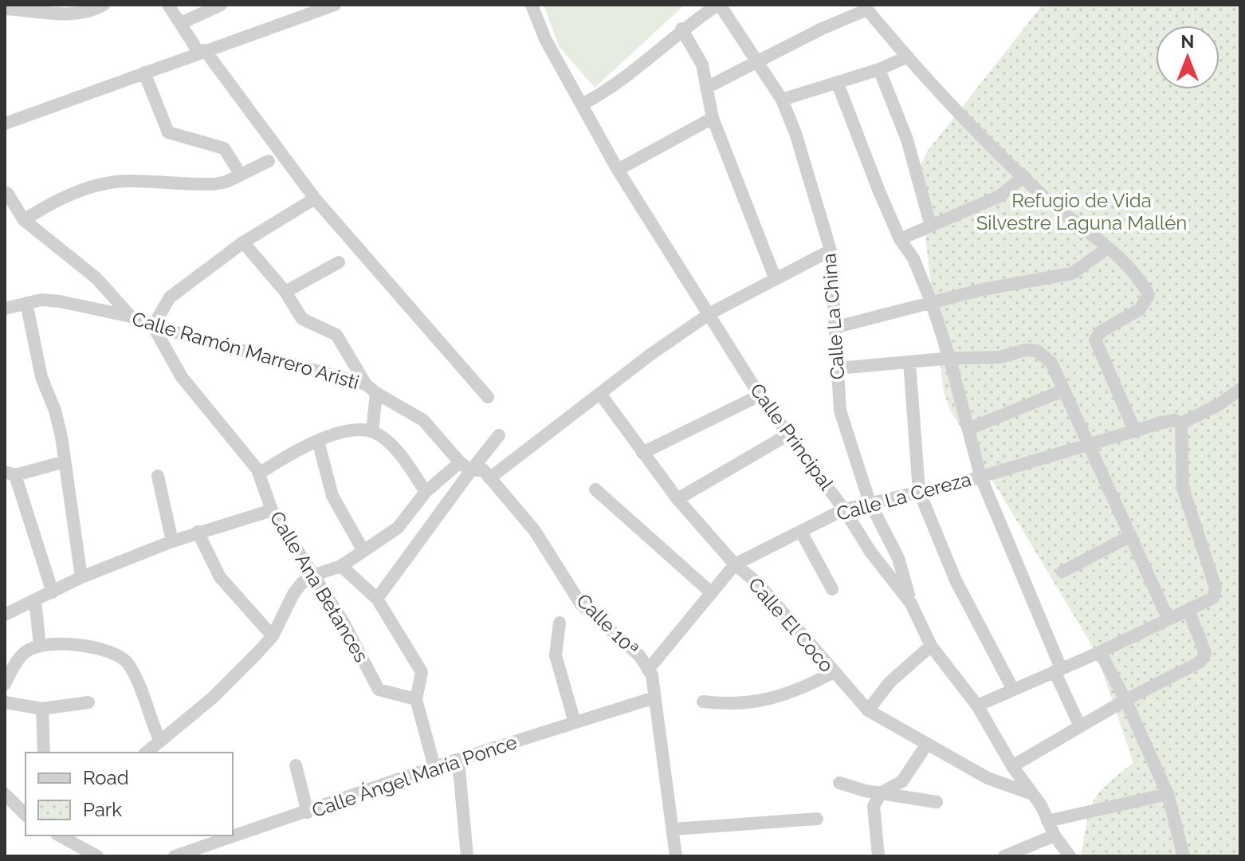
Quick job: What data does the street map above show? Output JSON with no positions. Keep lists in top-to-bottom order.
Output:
{
  "streets": {
    "street": [
      "Calle La China",
      "Calle Ramón Marrero Aristi",
      "Calle Principal",
      "Calle La Cereza",
      "Calle Ana Betances",
      "Calle 10ª",
      "Calle El Coco",
      "Calle Ángel María Ponce"
    ]
  },
  "crossings": [
    ["Calle La China", "Calle Principal"],
    ["Calle La China", "Calle La Cereza"],
    ["Calle Ramón Marrero Aristi", "Calle Ana Betances"],
    ["Calle Ramón Marrero Aristi", "Calle 10ª"],
    ["Calle Principal", "Calle La Cereza"],
    ["Calle Principal", "Calle El Coco"],
    ["Calle La Cereza", "Calle 10ª"],
    ["Calle La Cereza", "Calle El Coco"],
    ["Calle 10ª", "Calle Ángel María Ponce"]
  ],
  "parks": ["Refugio de Vida Silvestre Laguna Mallén"],
  "legend": ["Road", "Park"],
  "north": "top"
}
